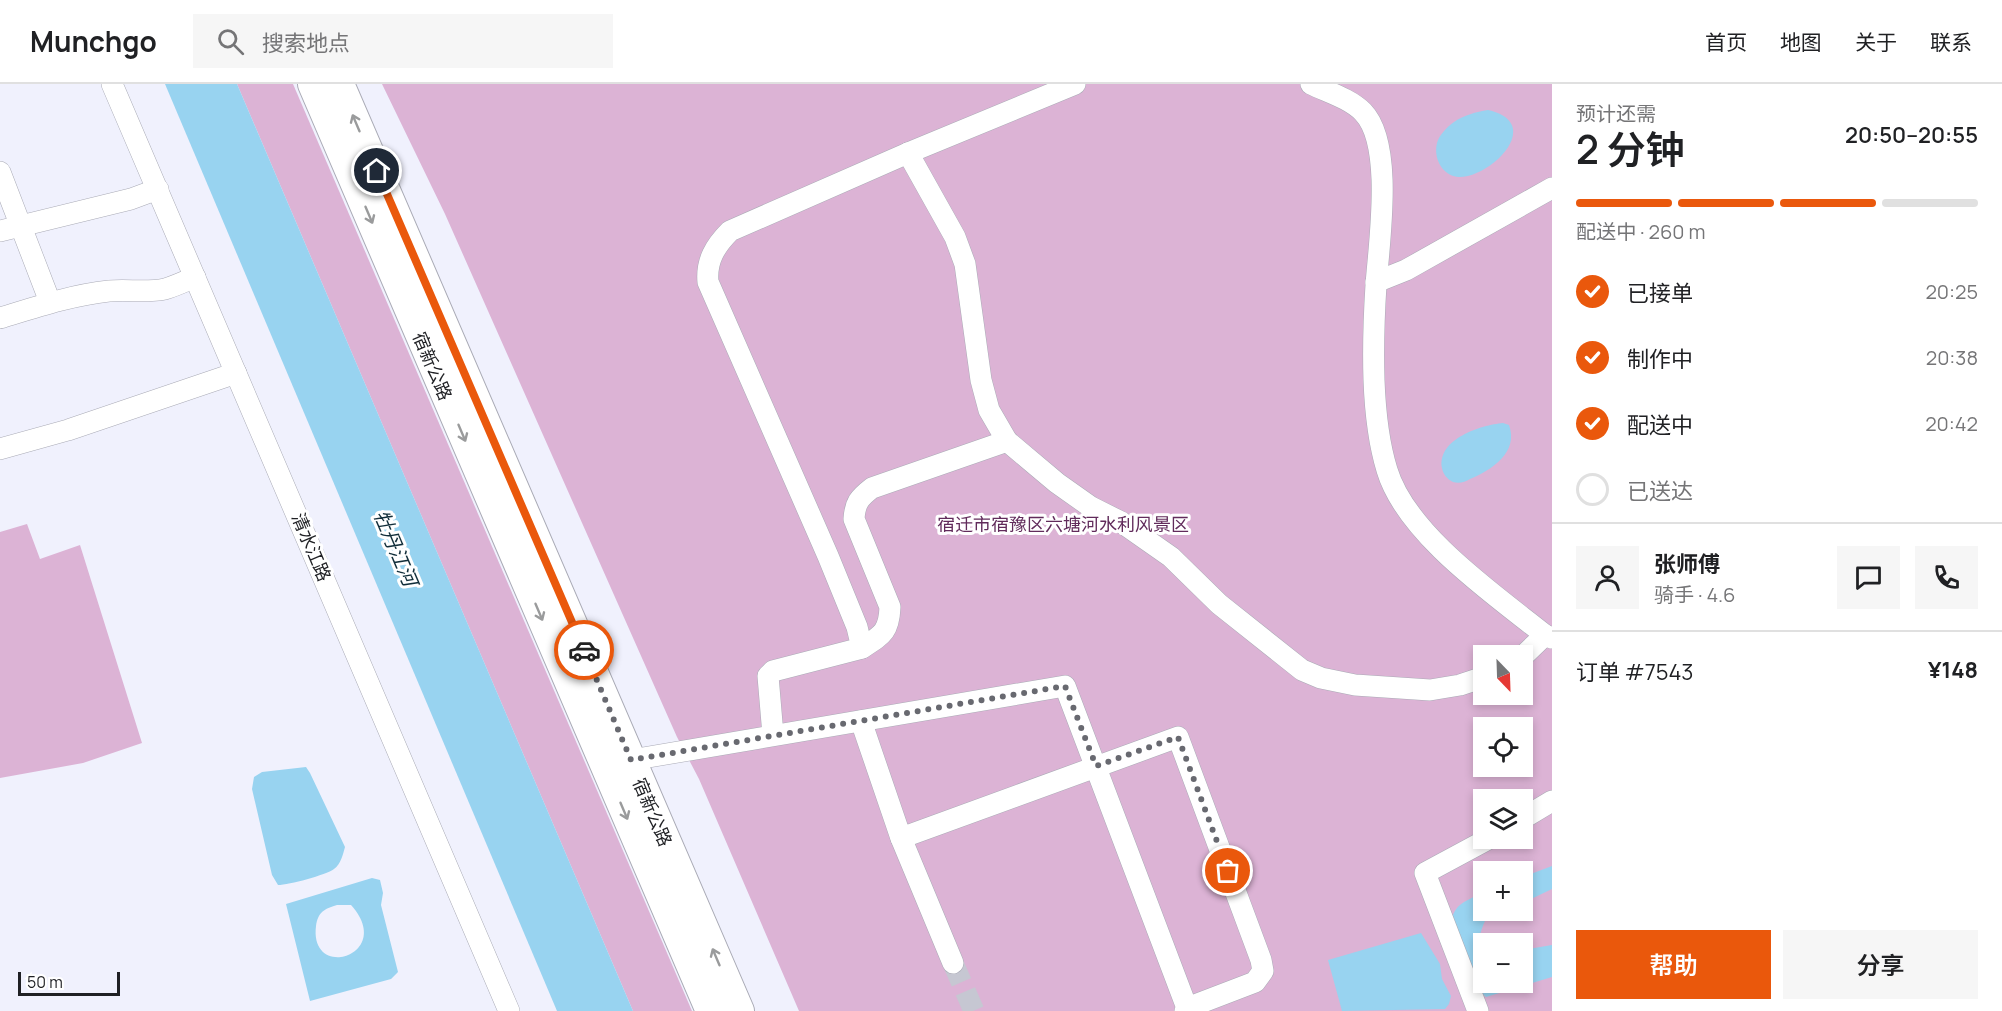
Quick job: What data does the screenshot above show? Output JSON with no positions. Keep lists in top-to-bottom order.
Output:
{
  "streets": {
    "highway": ["宿新公路"],
    "street": ["清水江路"]
  },
  "water": ["牡丹江河"],
  "parks": ["宿迁市宿豫区六塘河水利风景区"],
  "scale_bar": "50 m",
  "north": "bottom right",
  "page": {
    "header": "Munchgo",
    "search": "搜索地点",
    "nav": [
      "首页",
      "地图",
      "关于",
      "联系"
    ],
    "heading": ["2 分钟", "预计还需", "20:50–20:55"],
    "panel": [
      "张师傅",
      "骑手 · 4.6",
      "订单 #7543",
      "¥148"
    ],
    "bar": "配送中 · 260 m",
    "list": [
      ["已接单", "20:25"],
      ["制作中", "20:38"],
      ["配送中", "20:42"],
      "已送达"
    ],
    "map_buttons": ["+", "−"],
    "buttons": ["帮助", "分享"],
    "scale": "50 m"
  }
}
